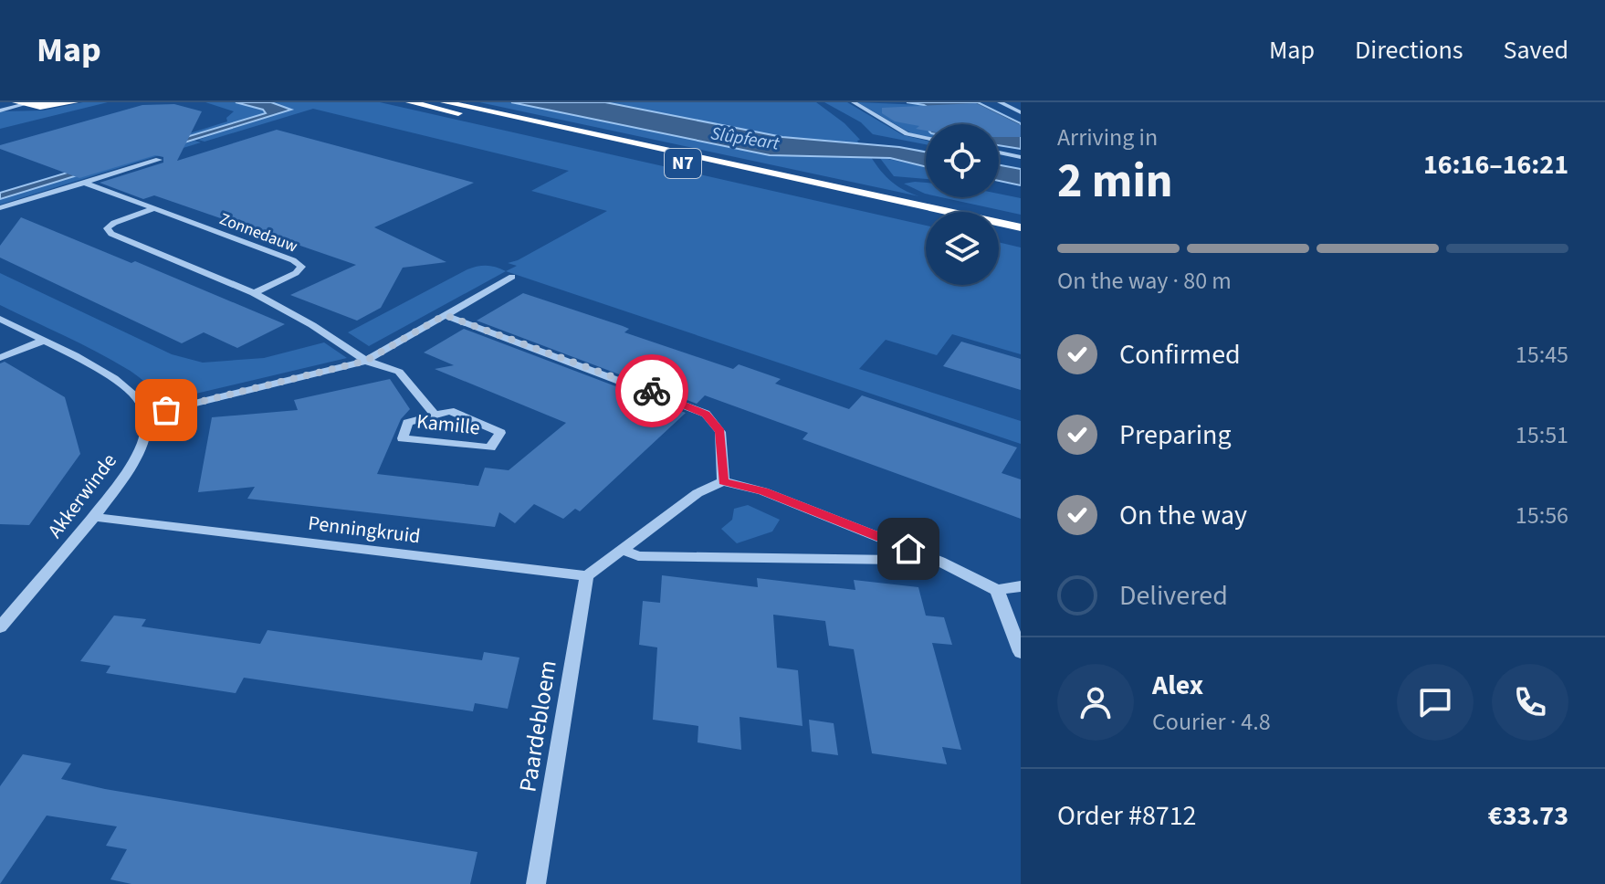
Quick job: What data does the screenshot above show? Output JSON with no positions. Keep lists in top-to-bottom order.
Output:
{
  "streets": {
    "highway": ["N7"],
    "street": [
      "Zonnedauw",
      "Kamille",
      "Akkerwinde",
      "Penningkruid",
      "Paardebloem"
    ]
  },
  "crossings": [
    ["Akkerwinde", "Penningkruid"],
    ["Penningkruid", "Paardebloem"]
  ],
  "water": ["Slûpfeart"],
  "page": {
    "header": "Map",
    "nav": ["Map", "Directions", "Saved"],
    "heading": ["2 min", "Arriving in", "16:16–16:21"],
    "panel": [
      "Alex",
      "Courier · 4.8",
      "Order #8712",
      "€33.73"
    ],
    "bar": "On the way · 80 m",
    "list": [
      ["Confirmed", "15:45"],
      ["Preparing", "15:51"],
      ["On the way", "15:56"],
      "Delivered"
    ]
  }
}
